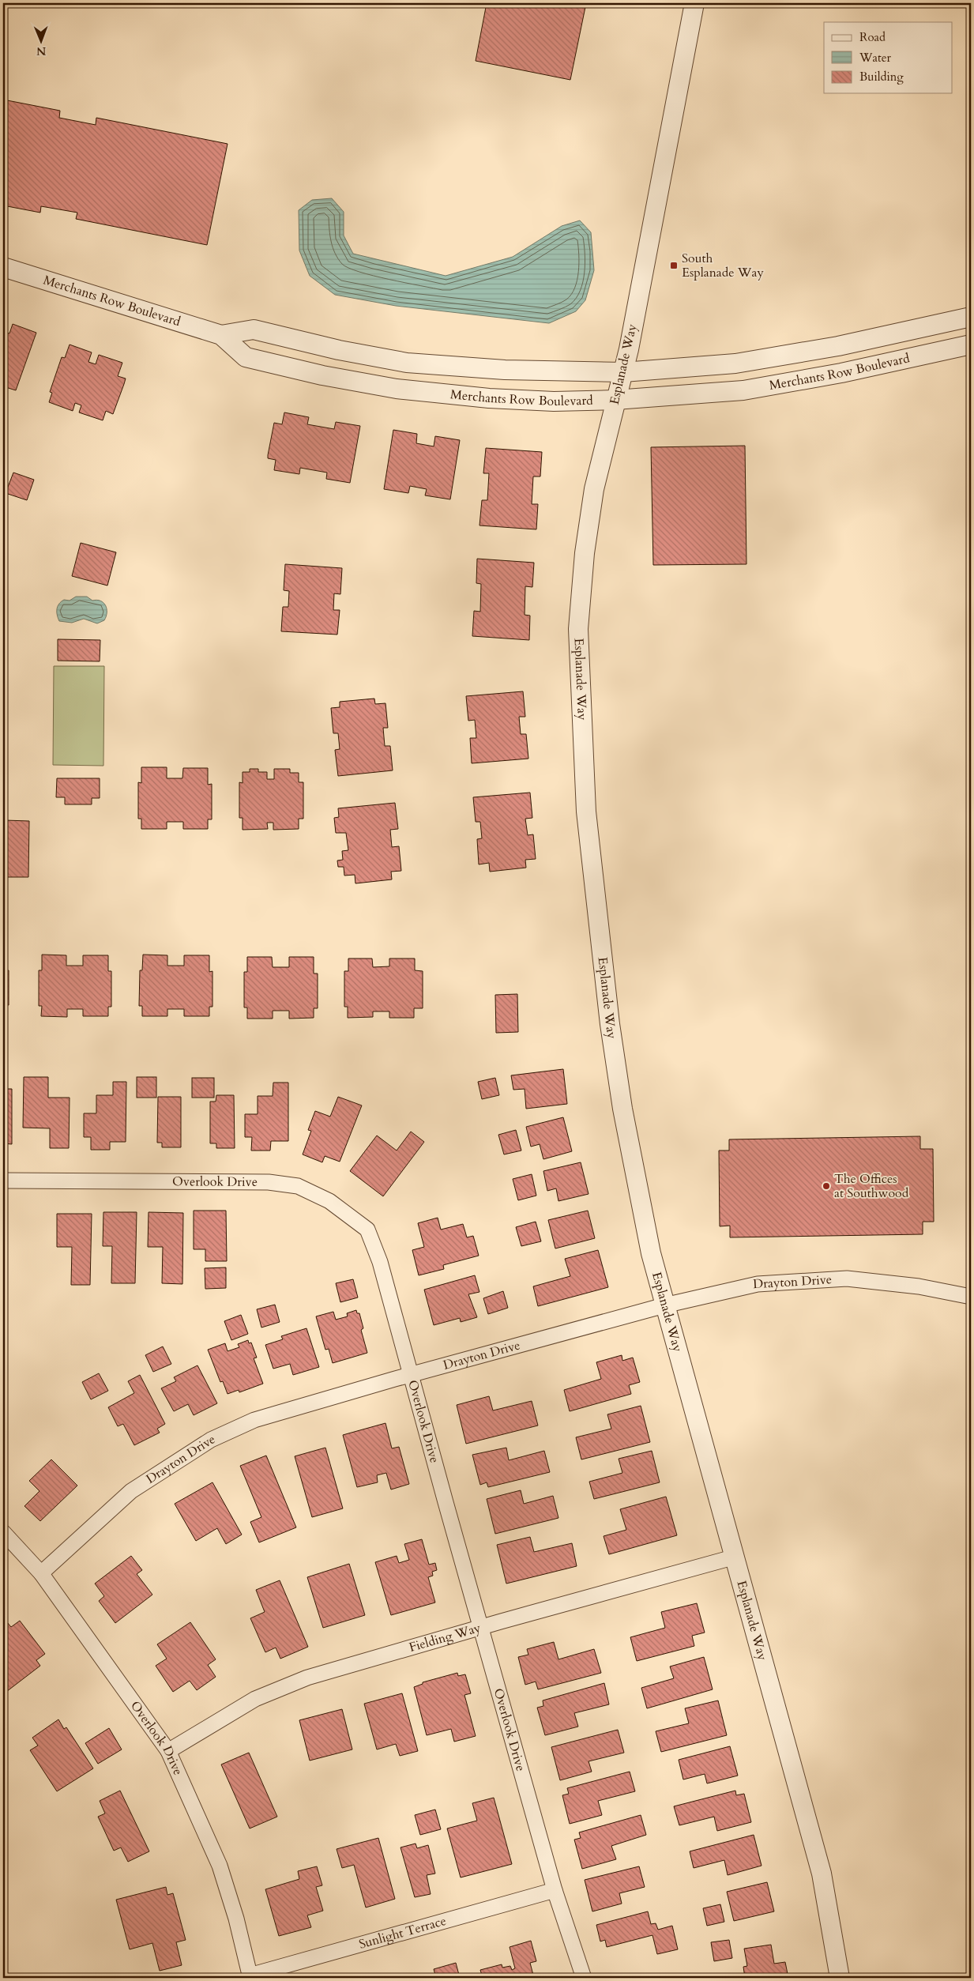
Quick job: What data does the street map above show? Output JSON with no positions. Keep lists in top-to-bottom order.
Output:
{
  "streets": {
    "street": [
      "Merchants Row Boulevard",
      "Esplanade Way",
      "Overlook Drive",
      "Drayton Drive",
      "Fielding Way",
      "Sunlight Terrace"
    ]
  },
  "crossings": [
    ["Merchants Row Boulevard", "Esplanade Way"],
    ["Esplanade Way", "Drayton Drive"],
    ["Esplanade Way", "Fielding Way"],
    ["Overlook Drive", "Drayton Drive"],
    ["Overlook Drive", "Fielding Way"],
    ["Overlook Drive", "Sunlight Terrace"]
  ],
  "places": {
    "transit": ["South Esplanade Way"],
    "other": ["The Offices at Southwood"]
  },
  "legend": ["Road", "Water", "Building"],
  "north": "bottom"
}
